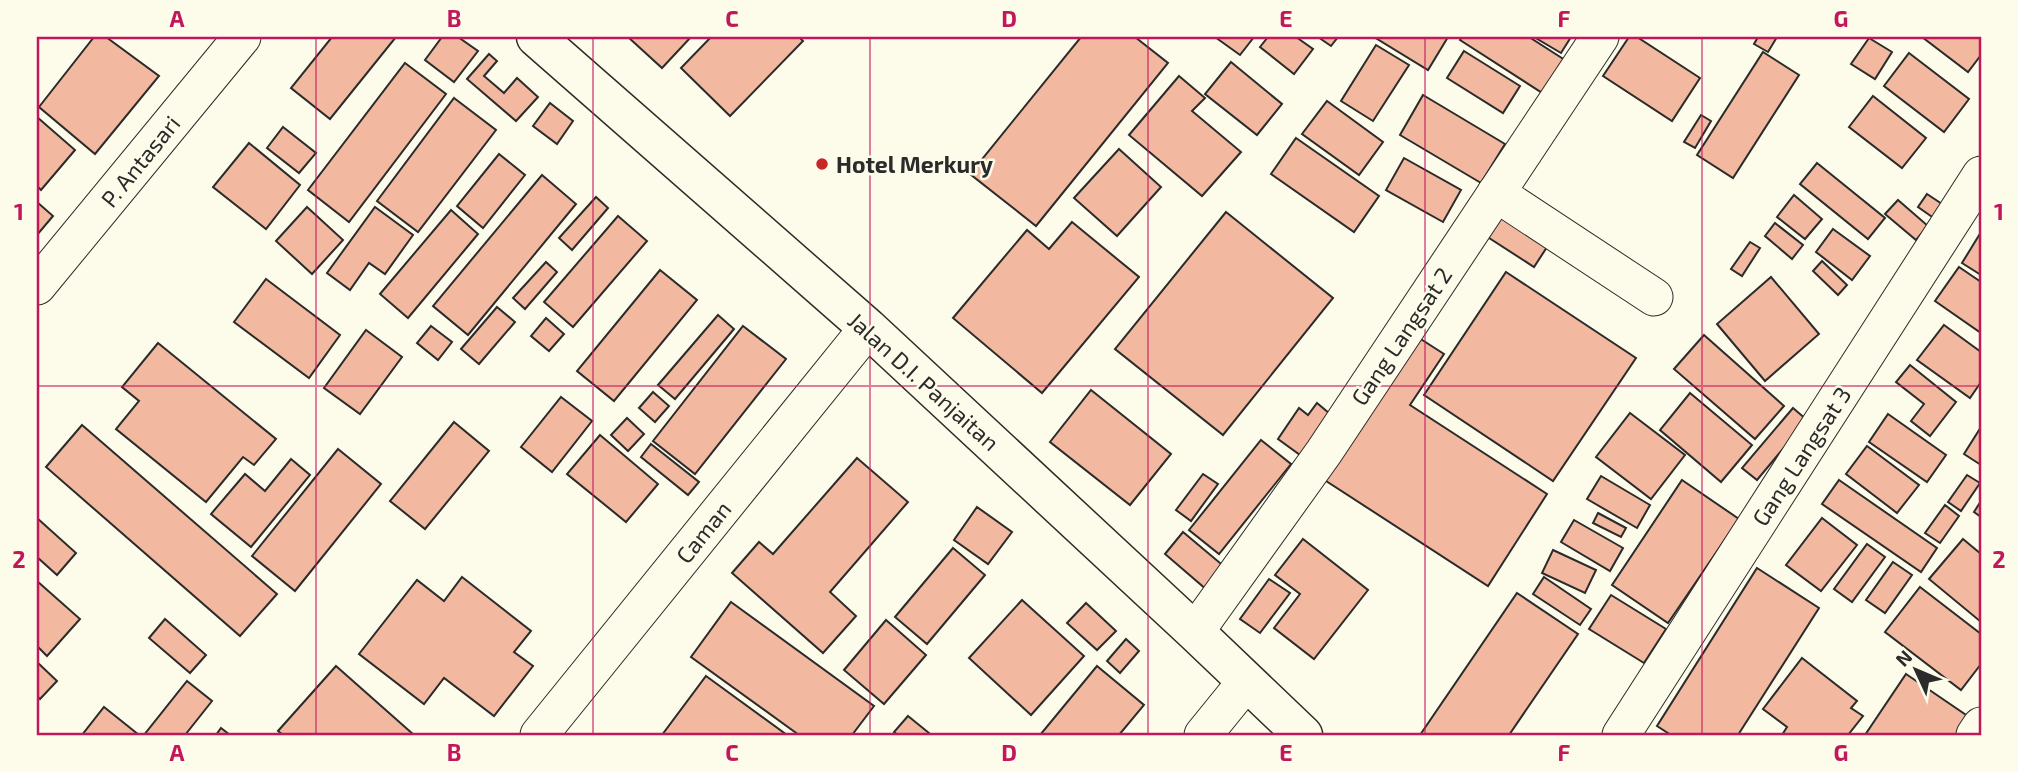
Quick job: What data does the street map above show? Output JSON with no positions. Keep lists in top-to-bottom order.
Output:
{
  "streets": {
    "street": [
      "P. Antasari",
      "Gang Langsat 2",
      "Jalan D.I. Panjaitan",
      "Gang Langsat 3",
      "Caman"
    ]
  },
  "crossings": [
    ["Gang Langsat 2", "Jalan D.I. Panjaitan"],
    ["Jalan D.I. Panjaitan", "Caman"]
  ],
  "places": ["Hotel Merkury"],
  "north": "top left",
  "grid": {
    "columns": [
      "A",
      "B",
      "C",
      "D",
      "E",
      "F",
      "G"
    ],
    "rows": ["1", "2"]
  }
}
